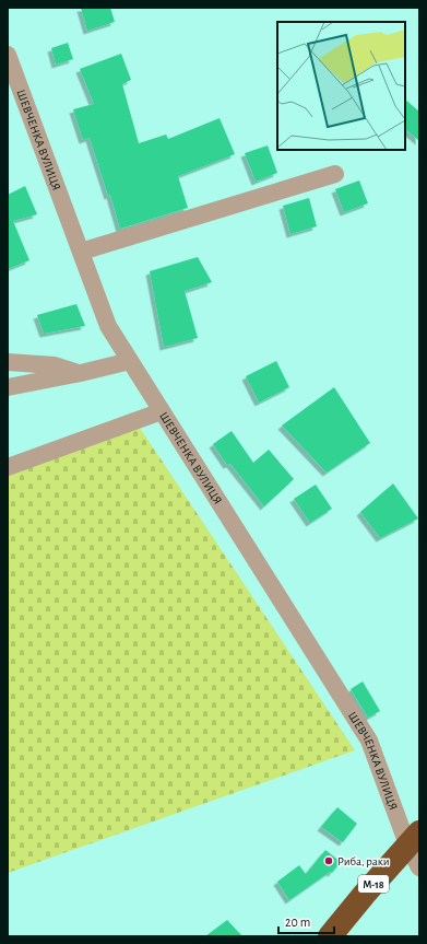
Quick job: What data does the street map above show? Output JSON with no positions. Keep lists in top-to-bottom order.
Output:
{
  "streets": {
    "highway": ["М-18"],
    "street": ["ШЕВЧЕНКА ВУЛИЦЯ"]
  },
  "crossings": [
    ["ШЕВЧЕНКА ВУЛИЦЯ", "М-18"]
  ],
  "places": ["Риба, раки"],
  "scale_bar": "20 m"
}
